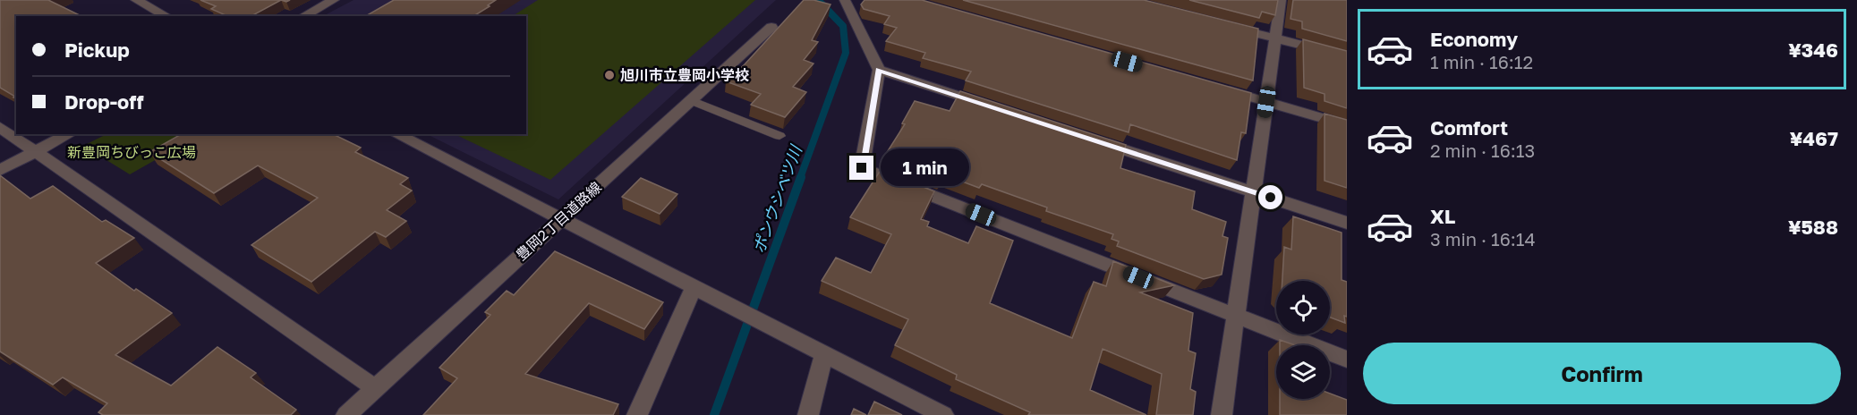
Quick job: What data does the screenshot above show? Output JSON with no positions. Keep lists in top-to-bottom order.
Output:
{
  "streets": {
    "street": ["豊岡2丁目道路線"]
  },
  "water": ["ポンウシベツ川"],
  "parks": ["新豊岡ちびっこ広場"],
  "places": ["旭川市立豊岡小学校"],
  "page": {
    "list": [
      {
        "name": "Economy",
        "note": "1 min · 16:12",
        "value": "¥346"
      },
      {
        "name": "Comfort",
        "note": "2 min · 16:13",
        "value": "¥467"
      },
      {
        "name": "XL",
        "note": "3 min · 16:14",
        "value": "¥588"
      }
    ],
    "banner": ["Pickup", "Drop-off"],
    "bubble": "1 min",
    "buttons": "Confirm"
  }
}
